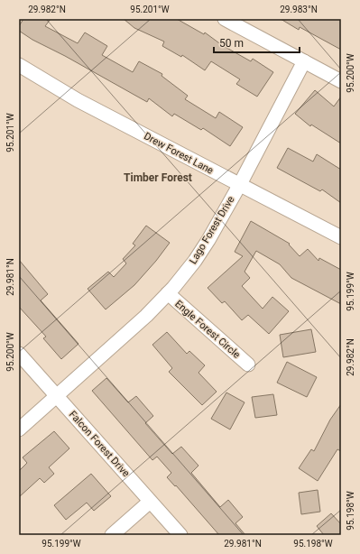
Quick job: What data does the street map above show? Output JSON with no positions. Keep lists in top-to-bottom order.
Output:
{
  "streets": {
    "street": [
      "Drew Forest Lane",
      "Lago Forest Drive",
      "Engle Forest Circle",
      "Falcon Forest Drive"
    ]
  },
  "crossings": [
    ["Drew Forest Lane", "Lago Forest Drive"],
    ["Lago Forest Drive", "Engle Forest Circle"],
    ["Lago Forest Drive", "Falcon Forest Drive"]
  ],
  "districts": ["Timber Forest"],
  "scale_bar": "50 m",
  "coordinates": [
    "29.982°N",
    "95.201°W",
    "29.983°N",
    "95.200°W",
    "29.981°N",
    "95.199°W",
    "95.198°W"
  ]
}
